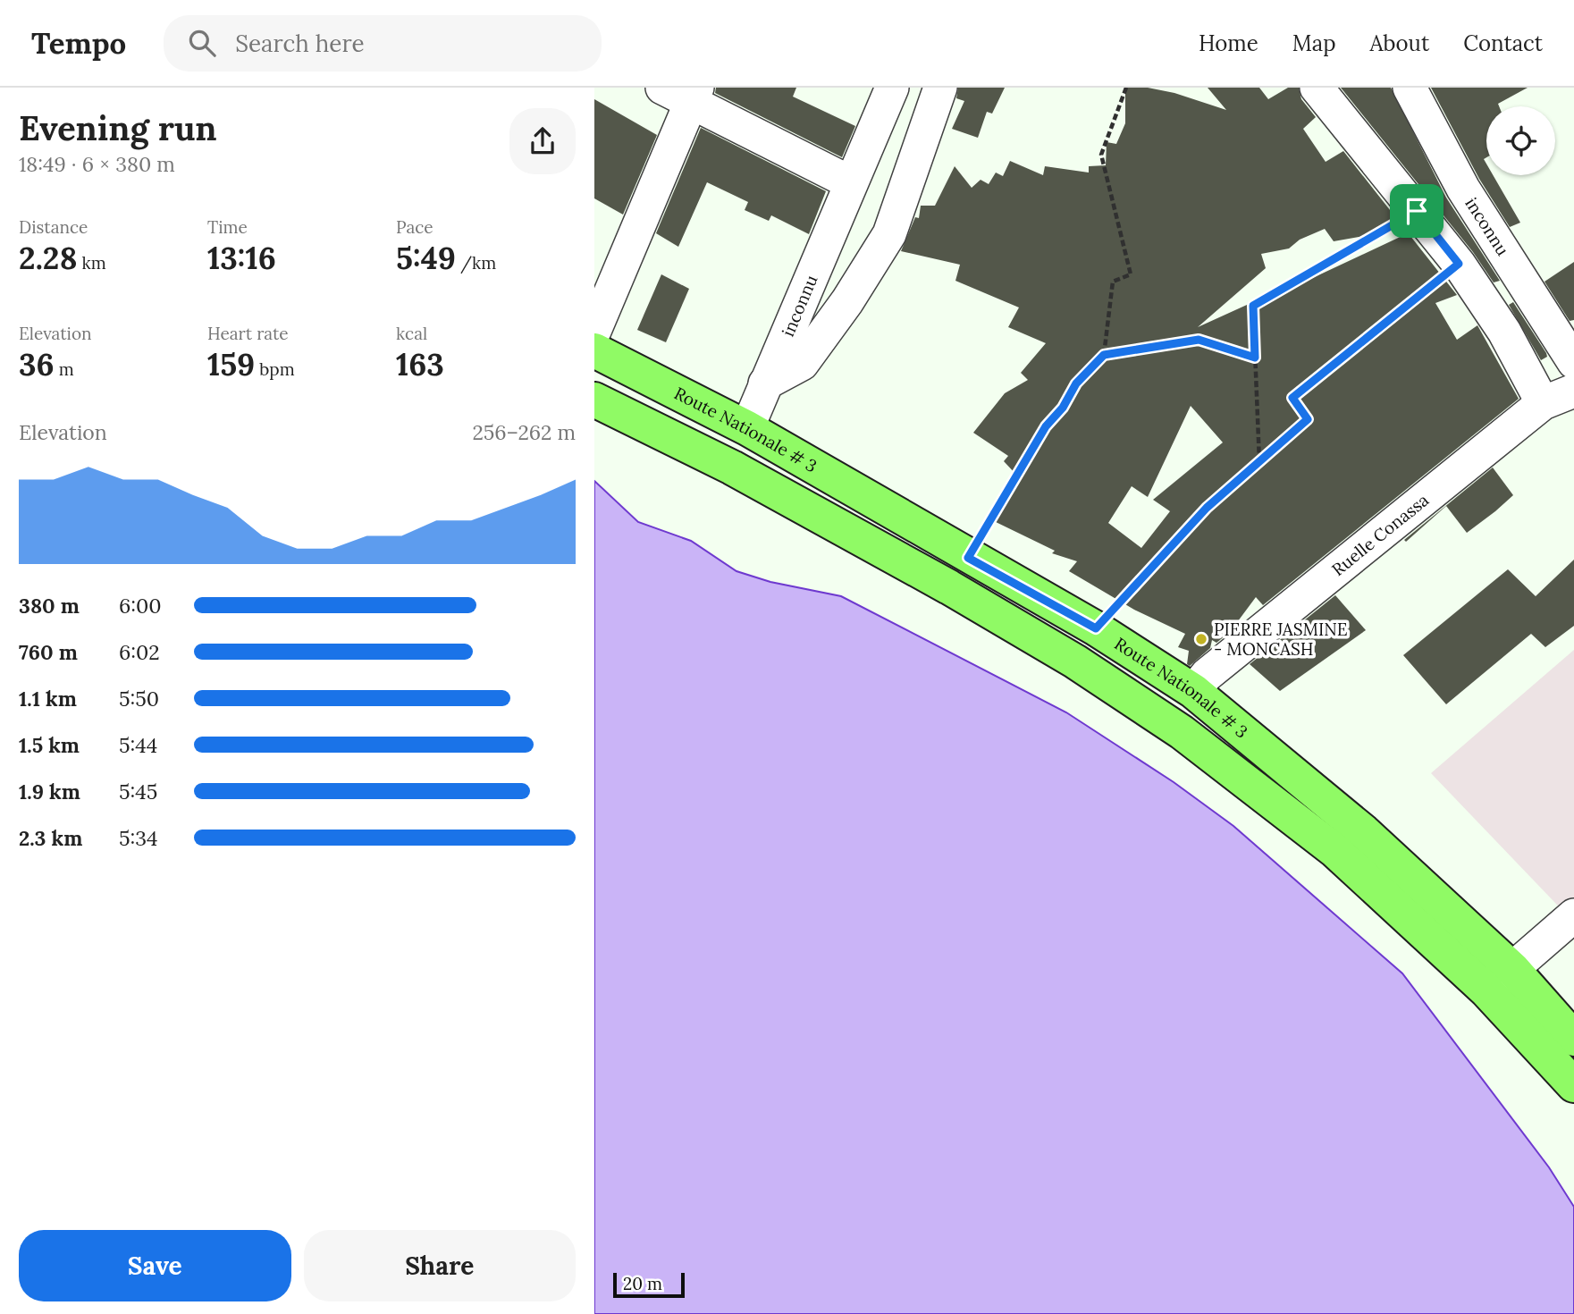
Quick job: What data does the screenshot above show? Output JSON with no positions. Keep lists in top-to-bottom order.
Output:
{
  "streets": {
    "main road": ["Route Nationale # 3"],
    "street": ["inconnu", "Ruelle Conassa"]
  },
  "crossings": [
    ["inconnu", "Route Nationale # 3"],
    ["Route Nationale # 3", "Ruelle Conassa"]
  ],
  "places": ["PIERRE JASMINE - MONCASH"],
  "scale_bar": "20 m",
  "page": {
    "header": "Tempo",
    "search": "Search here",
    "nav": [
      "Home",
      "Map",
      "About",
      "Contact"
    ],
    "heading": ["Evening run", "18:49 · 6 × 380 m"],
    "stats": [
      ["Distance", "2.28 km"],
      ["Time", "13:16"],
      ["Pace", "5:49 /km"],
      ["Elevation", "36 m"],
      ["Heart rate", "159 bpm"],
      ["kcal", "163"]
    ],
    "chart": ["Elevation", "256–262 m"],
    "list": [
      {
        "name": "380 m",
        "note": "6:00"
      },
      {
        "name": "760 m",
        "note": "6:02"
      },
      {
        "name": "1.1 km",
        "note": "5:50"
      },
      {
        "name": "1.5 km",
        "note": "5:44"
      },
      {
        "name": "1.9 km",
        "note": "5:45"
      },
      {
        "name": "2.3 km",
        "note": "5:34"
      }
    ],
    "buttons": ["Save", "Share"],
    "scale": "20 m"
  }
}
